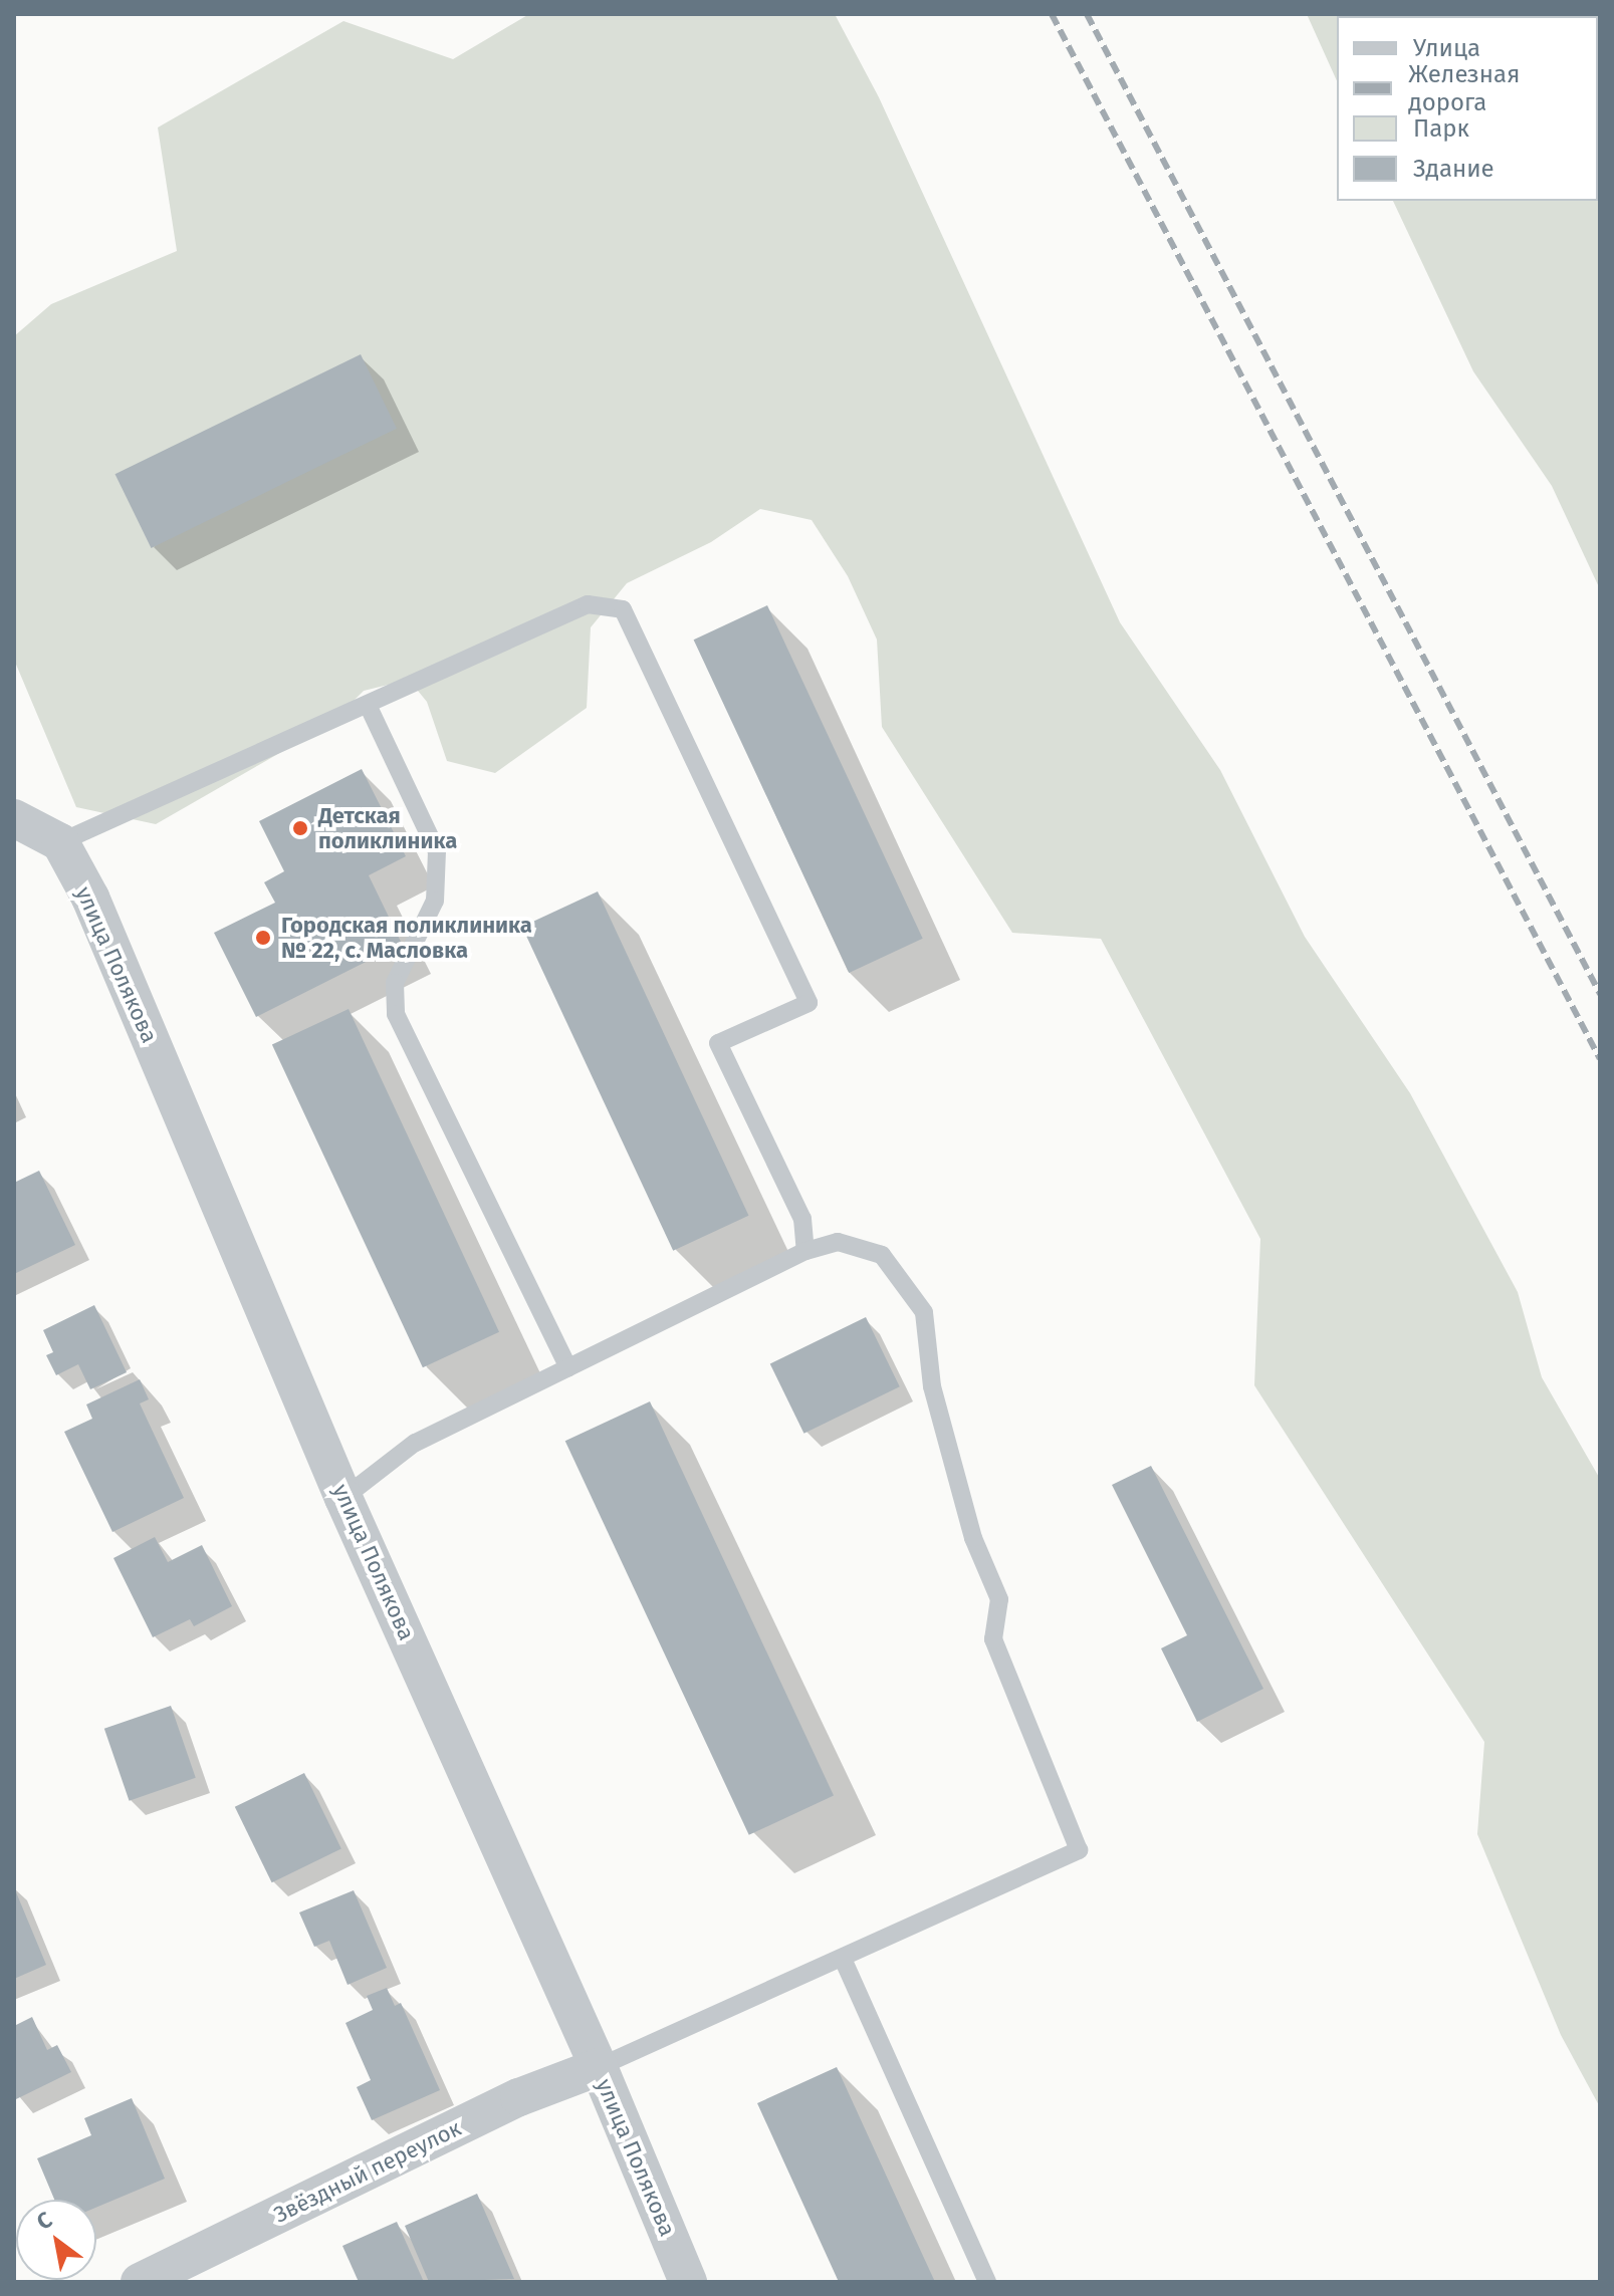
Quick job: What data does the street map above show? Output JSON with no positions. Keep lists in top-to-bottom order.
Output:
{
  "streets": {
    "street": ["улица Полякова", "Звёздный переулок"]
  },
  "crossings": [
    ["улица Полякова", "Звёздный переулок"]
  ],
  "places": ["Детская поликлиника", "Городская поликлиника № 22, с. Масловка"],
  "legend": [
    "Улица",
    "Железная дорога",
    "Парк",
    "Здание"
  ],
  "north": "top left"
}
